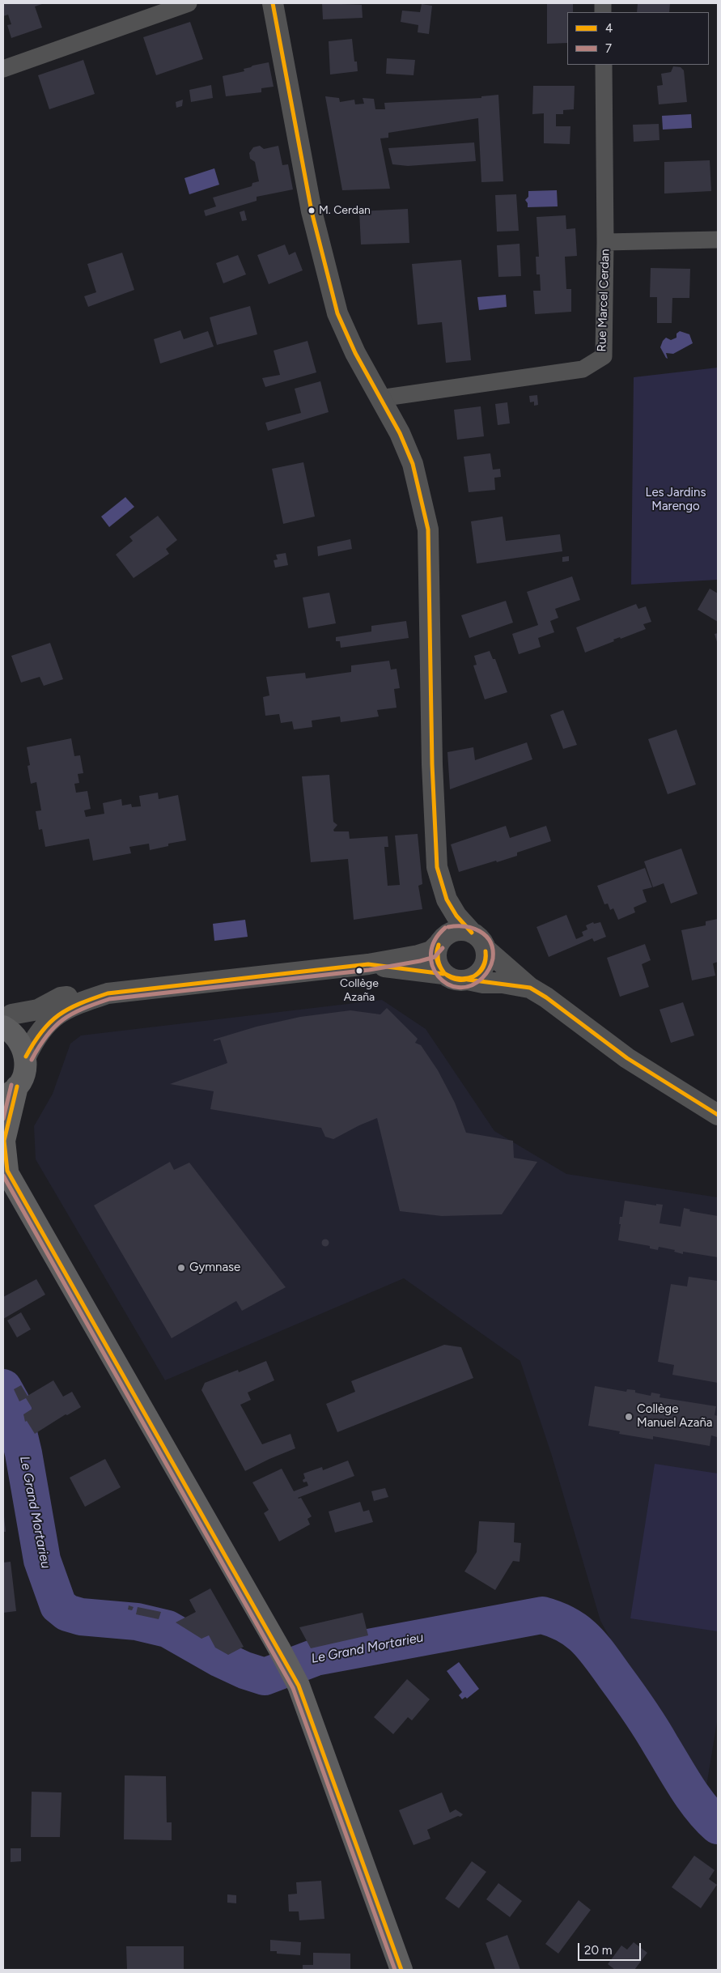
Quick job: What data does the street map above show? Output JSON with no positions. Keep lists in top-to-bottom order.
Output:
{
  "streets": {
    "street": ["Rue Marcel Cerdan"]
  },
  "water": ["Le Grand Mortarieu"],
  "parks": ["Les Jardins Marengo"],
  "places": [
    "M. Cerdan",
    "Collège Azaña",
    "Gymnase",
    "Collège Manuel Azaña"
  ],
  "lines": ["transit line 4", "transit line 7"],
  "legend": ["4", "7"],
  "scale_bar": "20 m"
}
